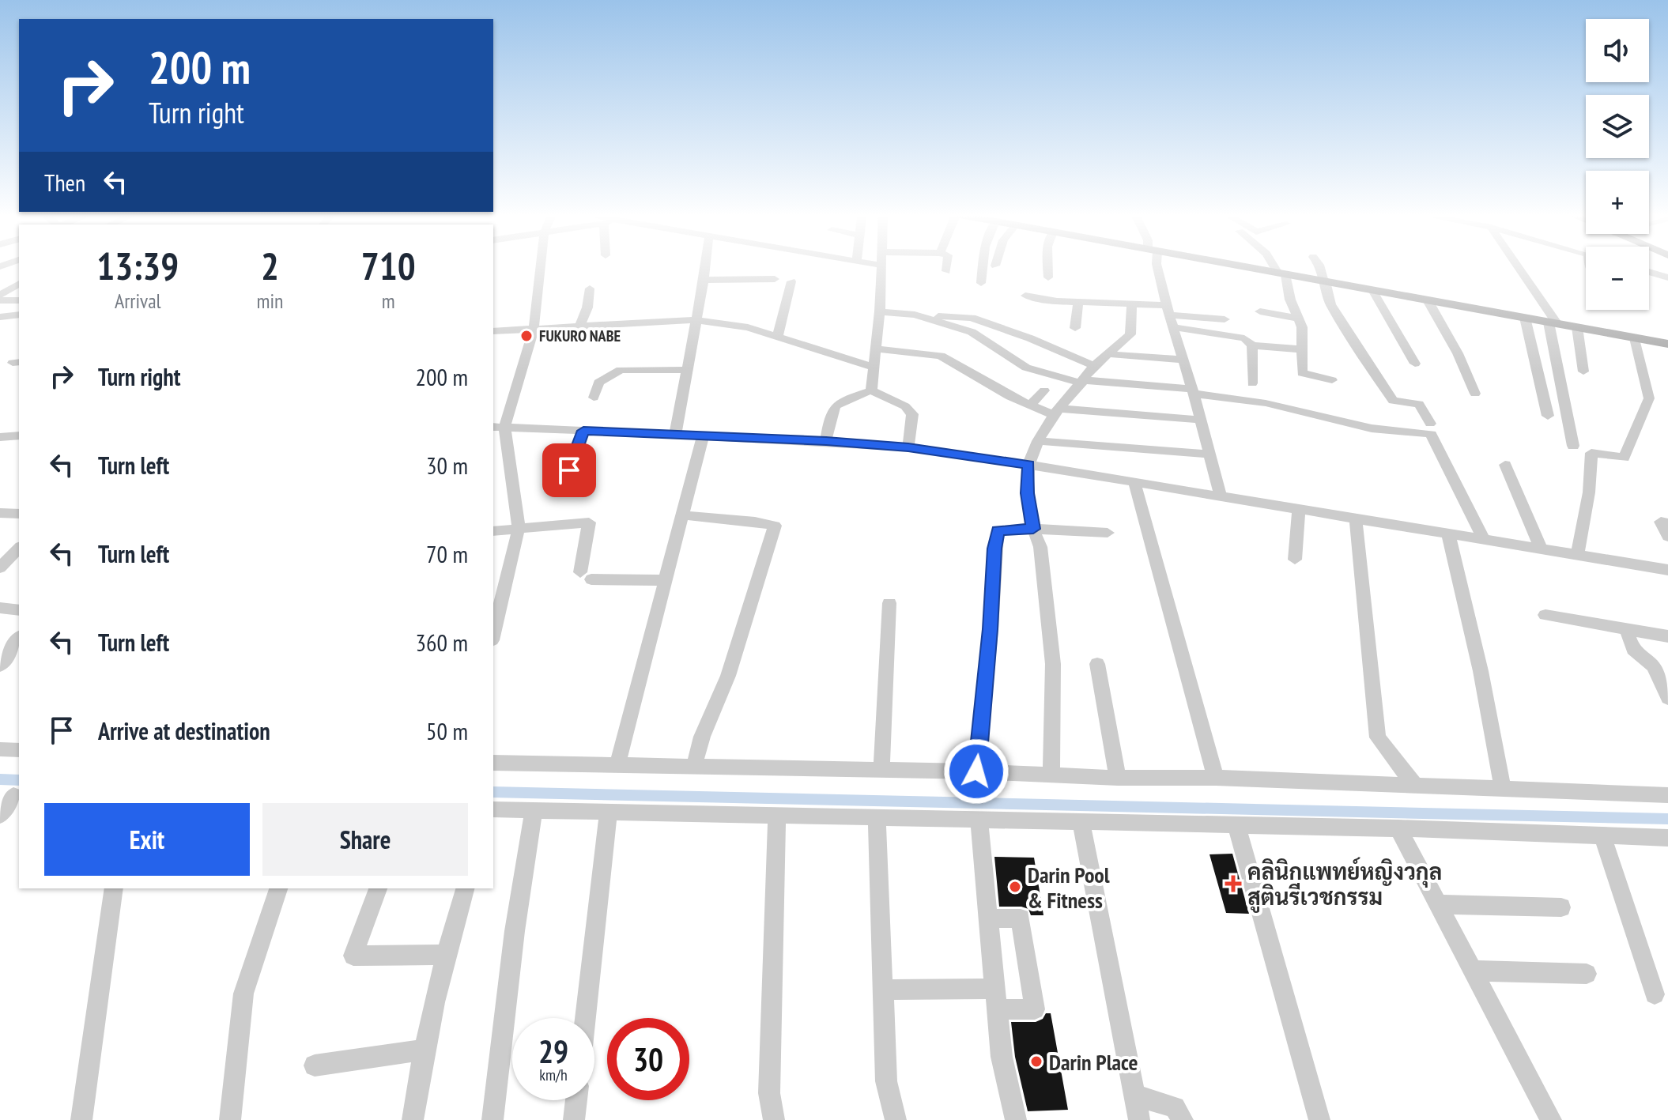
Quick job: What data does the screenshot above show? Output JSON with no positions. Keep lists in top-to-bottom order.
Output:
{
  "places": {
    "other": ["FUKURO NABE", "Darin Pool & Fitness", "Darin Place"],
    "health": ["คลินิกแพทย์หญิงวกุล สูตินรีเวชกรรม"]
  },
  "page": {
    "map_buttons": ["+", "−"],
    "turn": ["200 m", "Turn right"],
    "then": "Then",
    "eta": [
      "13:39",
      "Arrival",
      "2",
      "min",
      "710",
      "m"
    ],
    "list": [
      {
        "name": "Turn right",
        "value": "200 m"
      },
      {
        "name": "Turn left",
        "value": "30 m"
      },
      {
        "name": "Turn left",
        "value": "70 m"
      },
      {
        "name": "Turn left",
        "value": "360 m"
      },
      {
        "name": "Arrive at destination",
        "value": "50 m"
      }
    ],
    "buttons": ["Exit", "Share"],
    "speed": "29 km/h",
    "limit": "30"
  }
}
